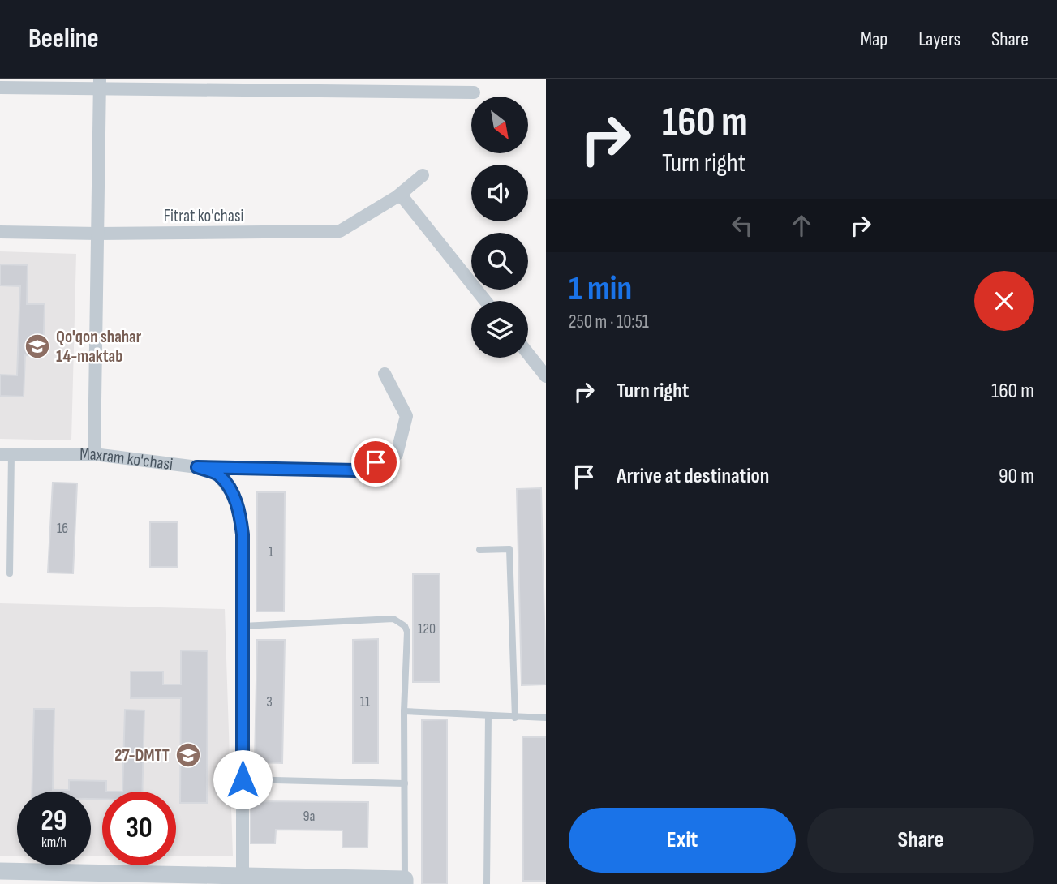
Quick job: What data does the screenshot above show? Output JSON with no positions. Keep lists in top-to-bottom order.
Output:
{
  "streets": {
    "street": ["Fitrat ko'chasi", "Maxram ko'chasi"]
  },
  "places": {
    "school or university": ["Qo'qon shahar 14-maktab", "27-DMTT"]
  },
  "house_numbers": [
    "16",
    "1",
    "120",
    "3",
    "11",
    "9a"
  ],
  "north": "bottom right",
  "page": {
    "header": "Beeline",
    "nav": ["Map", "Layers", "Share"],
    "turn": ["160 m", "Turn right"],
    "heading": ["1 min", "250 m · 10:51"],
    "list": [
      {
        "name": "Turn right",
        "value": "160 m"
      },
      {
        "name": "Arrive at destination",
        "value": "90 m"
      }
    ],
    "speed": "29 km/h",
    "limit": "30",
    "buttons": ["Exit", "Share"]
  }
}
